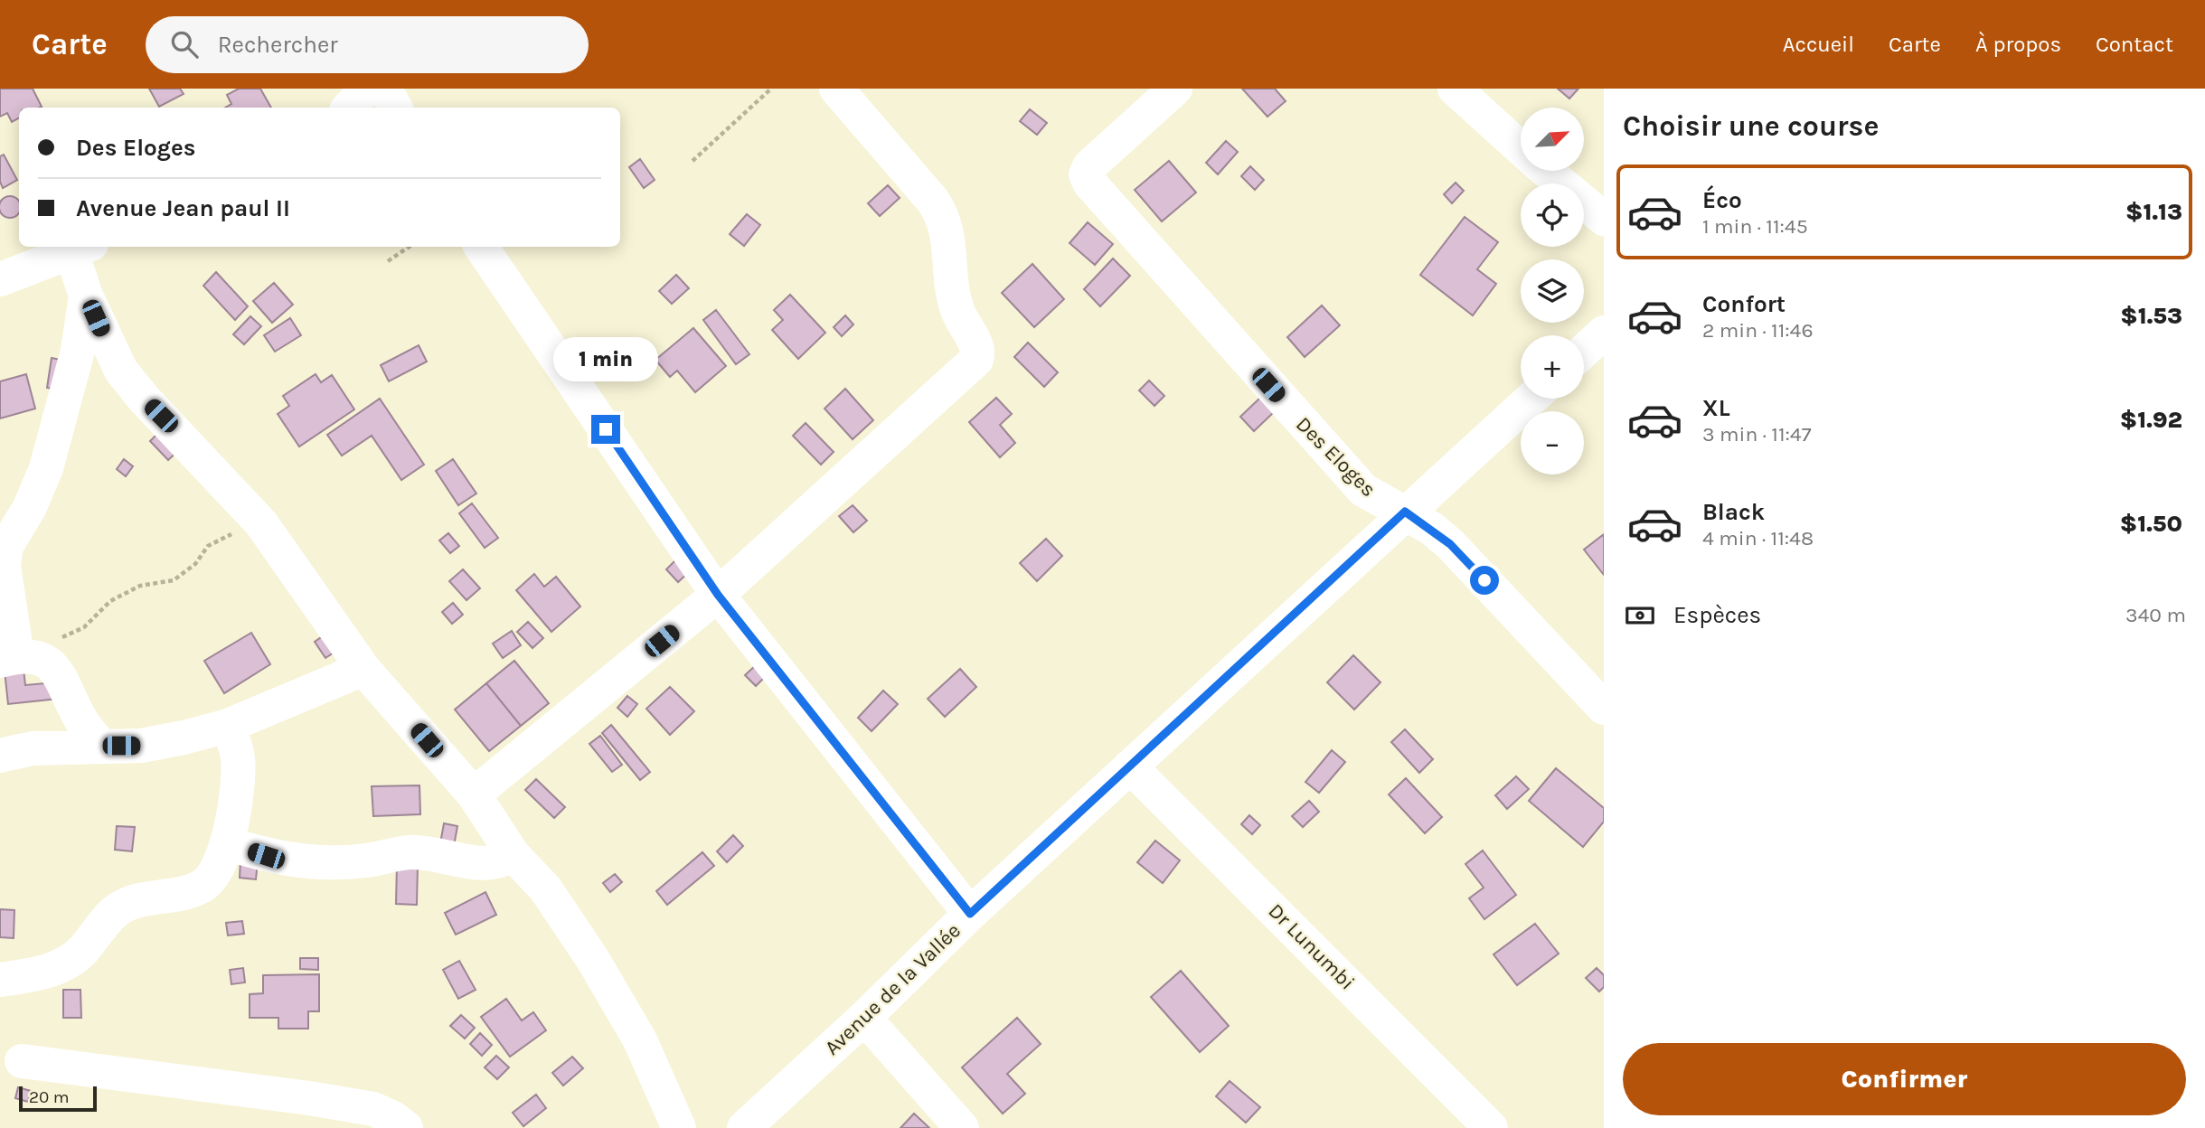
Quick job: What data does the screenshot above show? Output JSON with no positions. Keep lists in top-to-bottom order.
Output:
{
  "streets": {
    "street": ["Des Eloges", "Dr Lunumbi", "Avenue de la Vallée"]
  },
  "crossings": [
    ["Des Eloges", "Avenue de la Vallée"],
    ["Dr Lunumbi", "Avenue de la Vallée"]
  ],
  "scale_bar": "20 m",
  "north": "top right",
  "page": {
    "header": "Carte",
    "search": "Rechercher",
    "nav": [
      "Accueil",
      "Carte",
      "À propos",
      "Contact"
    ],
    "heading": "Choisir une course",
    "map_buttons": ["+", "−"],
    "banner": ["Des Eloges", "Avenue Jean paul II"],
    "list": [
      {
        "name": "Éco",
        "note": "1 min · 11:45",
        "value": "$1.13"
      },
      {
        "name": "Confort",
        "note": "2 min · 11:46",
        "value": "$1.53"
      },
      {
        "name": "XL",
        "note": "3 min · 11:47",
        "value": "$1.92"
      },
      {
        "name": "Black",
        "note": "4 min · 11:48",
        "value": "$1.50"
      }
    ],
    "bubble": "1 min",
    "pay": ["Espèces", "340 m"],
    "buttons": "Confirmer",
    "scale": "20 m"
  }
}
